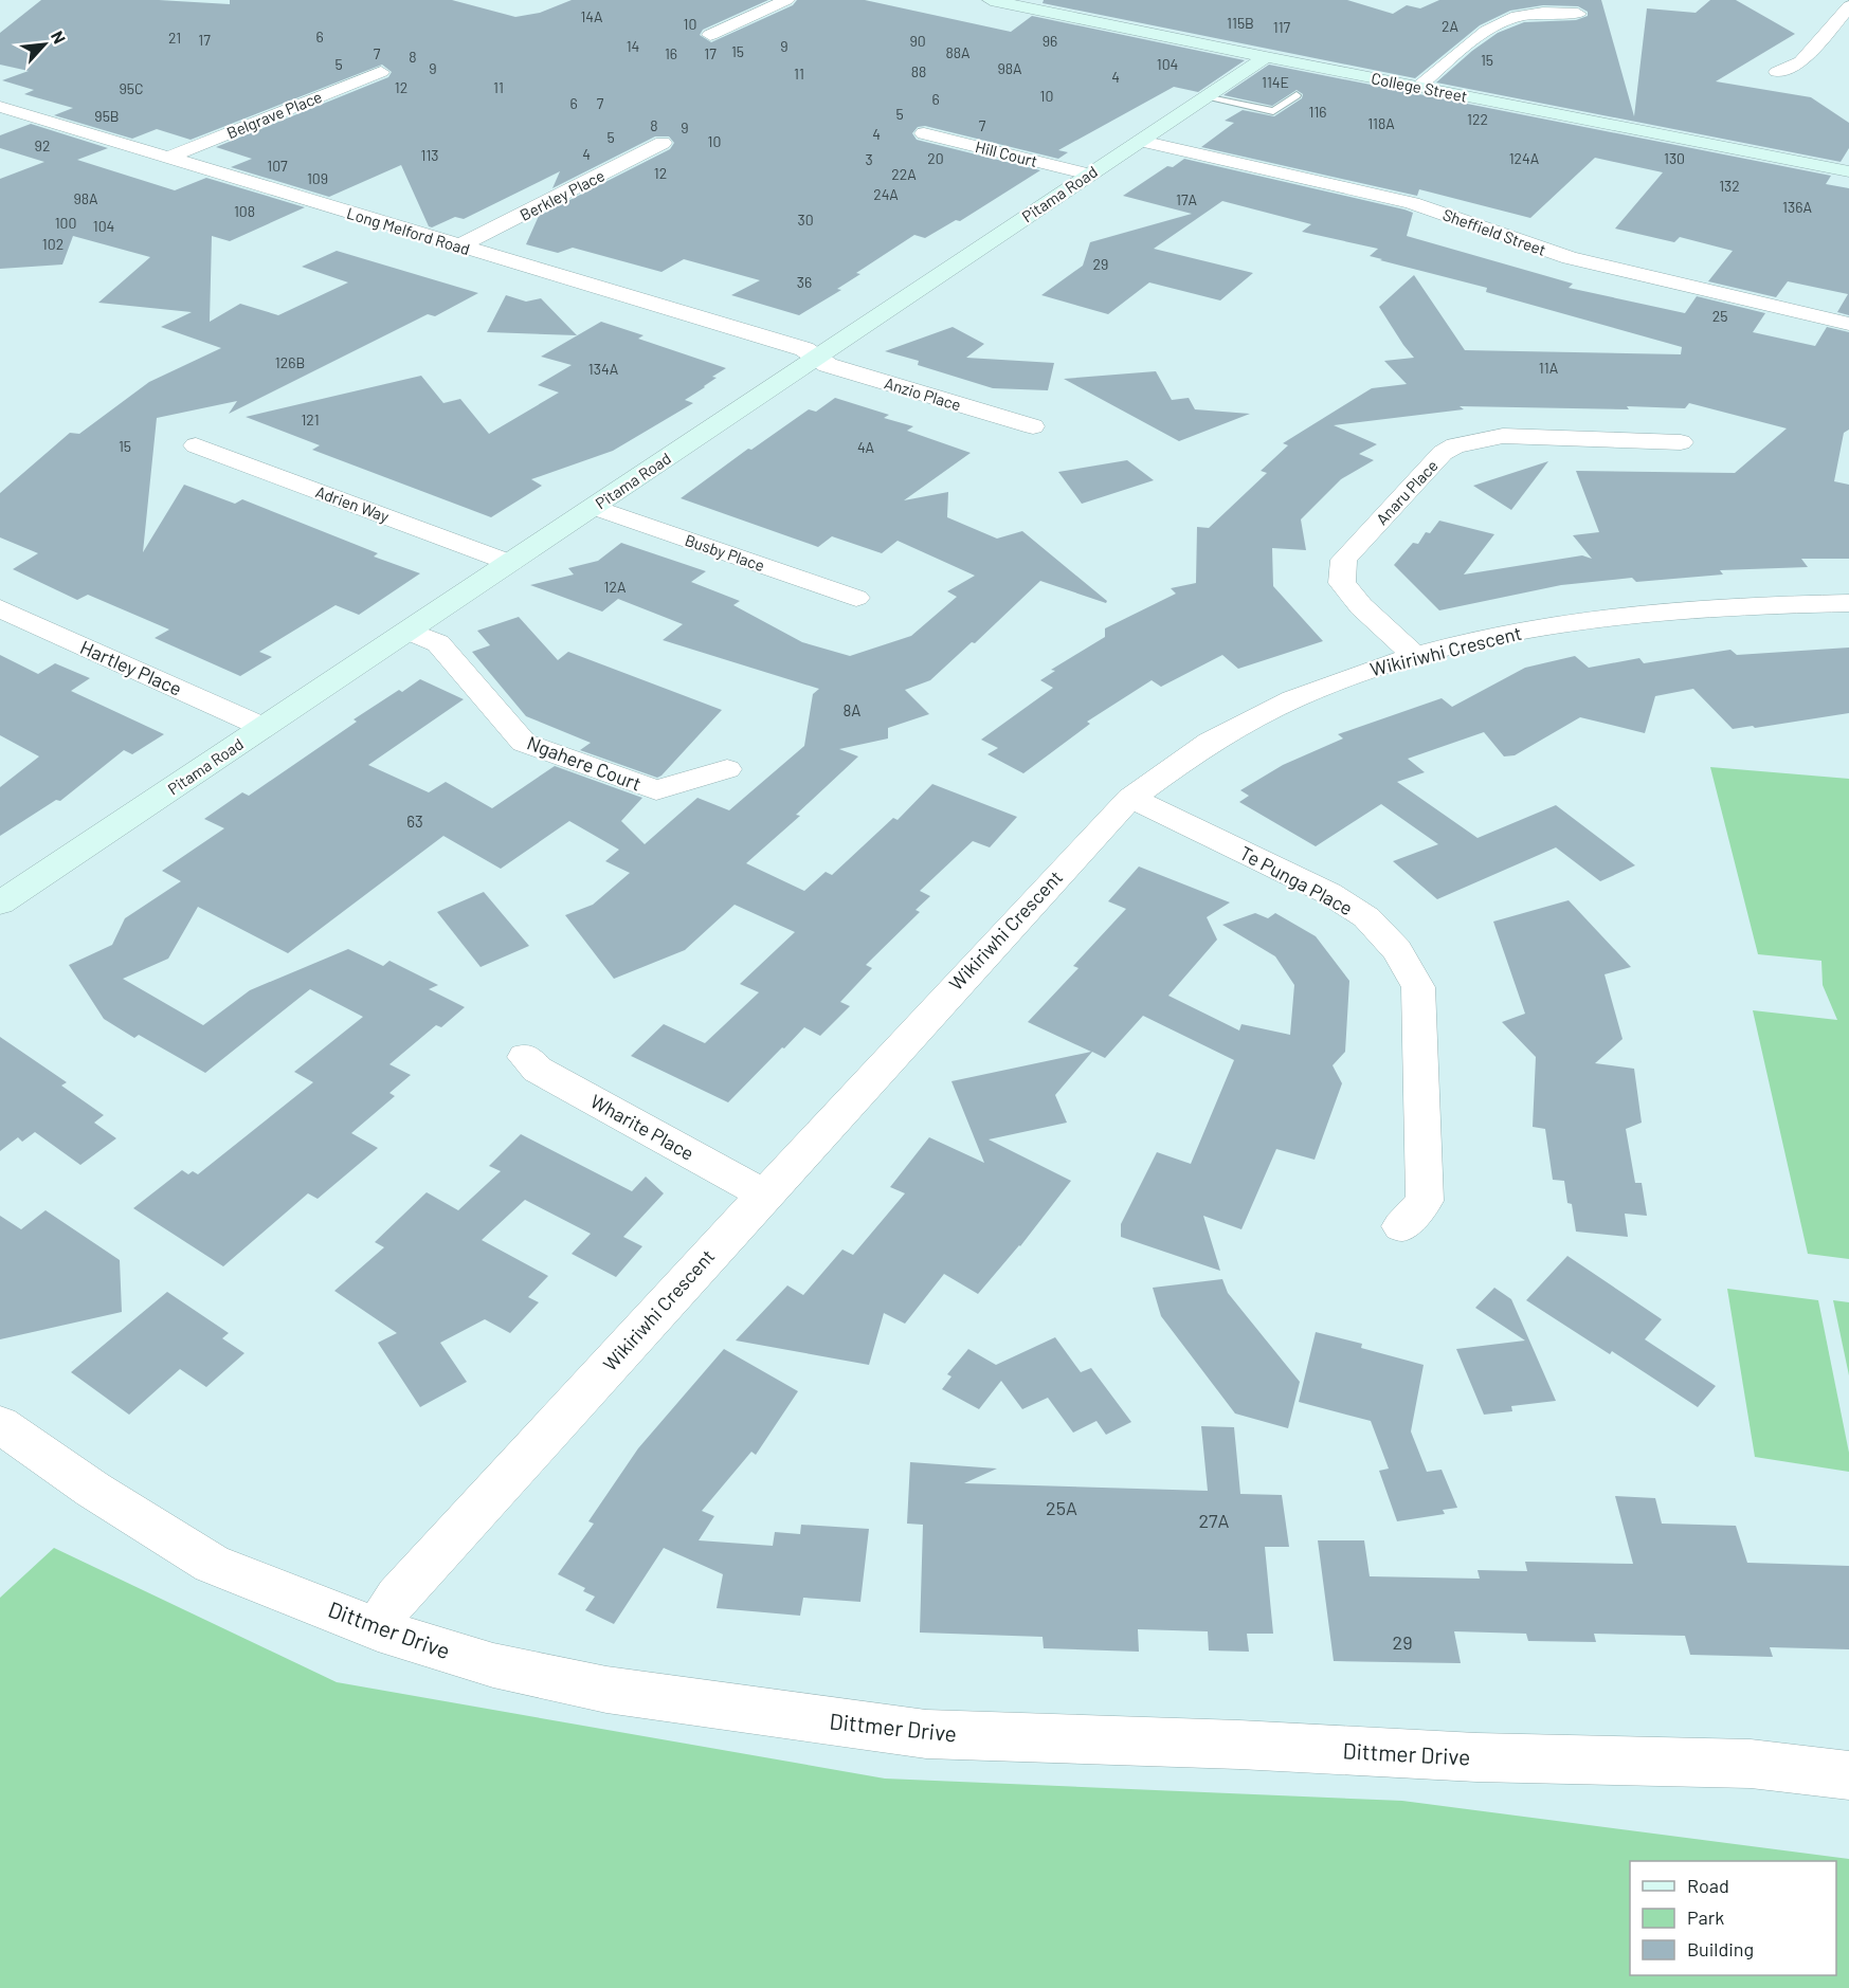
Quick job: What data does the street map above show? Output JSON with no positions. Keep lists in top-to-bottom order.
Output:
{
  "streets": {
    "street": [
      "College Street",
      "Belgrave Place",
      "Hill Court",
      "Pitama Road",
      "Berkley Place",
      "Long Melford Road",
      "Sheffield Street",
      "Anzio Place",
      "Anaru Place",
      "Adrien Way",
      "Busby Place",
      "Wikiriwhi Crescent",
      "Hartley Place",
      "Ngahere Court",
      "Te Punga Place",
      "Wharite Place",
      "Dittmer Drive"
    ]
  },
  "crossings": [
    ["College Street", "Pitama Road"],
    ["Belgrave Place", "Long Melford Road"],
    ["Hill Court", "Pitama Road"],
    ["Pitama Road", "Long Melford Road"],
    ["Pitama Road", "Sheffield Street"],
    ["Pitama Road", "Anzio Place"],
    ["Pitama Road", "Adrien Way"],
    ["Pitama Road", "Busby Place"],
    ["Pitama Road", "Hartley Place"],
    ["Pitama Road", "Ngahere Court"],
    ["Berkley Place", "Long Melford Road"],
    ["Long Melford Road", "Anzio Place"],
    ["Anaru Place", "Wikiriwhi Crescent"],
    ["Wikiriwhi Crescent", "Te Punga Place"],
    ["Wikiriwhi Crescent", "Wharite Place"],
    ["Wikiriwhi Crescent", "Dittmer Drive"]
  ],
  "house_numbers": [
    "14A",
    "115B",
    "10",
    "2A",
    "117",
    "6",
    "21",
    "17",
    "90",
    "96",
    "14",
    "9",
    "15",
    "88A",
    "7",
    "16",
    "17",
    "8",
    "15",
    "5",
    "104",
    "9",
    "98A",
    "88",
    "11",
    "4",
    "114E",
    "12",
    "11",
    "95C",
    "10",
    "6",
    "6",
    "7",
    "116",
    "5",
    "95B",
    "122",
    "118A",
    "8",
    "7",
    "9",
    "4",
    "5",
    "10",
    "92",
    "4",
    "113",
    "20",
    "124A",
    "130",
    "3",
    "107",
    "12",
    "22A",
    "109",
    "132",
    "24A",
    "98A",
    "17A",
    "136A",
    "108",
    "30",
    "100",
    "104",
    "102",
    "29",
    "36",
    "25",
    "126B",
    "11A",
    "134A",
    "121",
    "15",
    "4A",
    "12A",
    "8A",
    "63",
    "25A",
    "27A",
    "29"
  ],
  "legend": ["Road", "Park", "Building"],
  "north": "top right"
}
